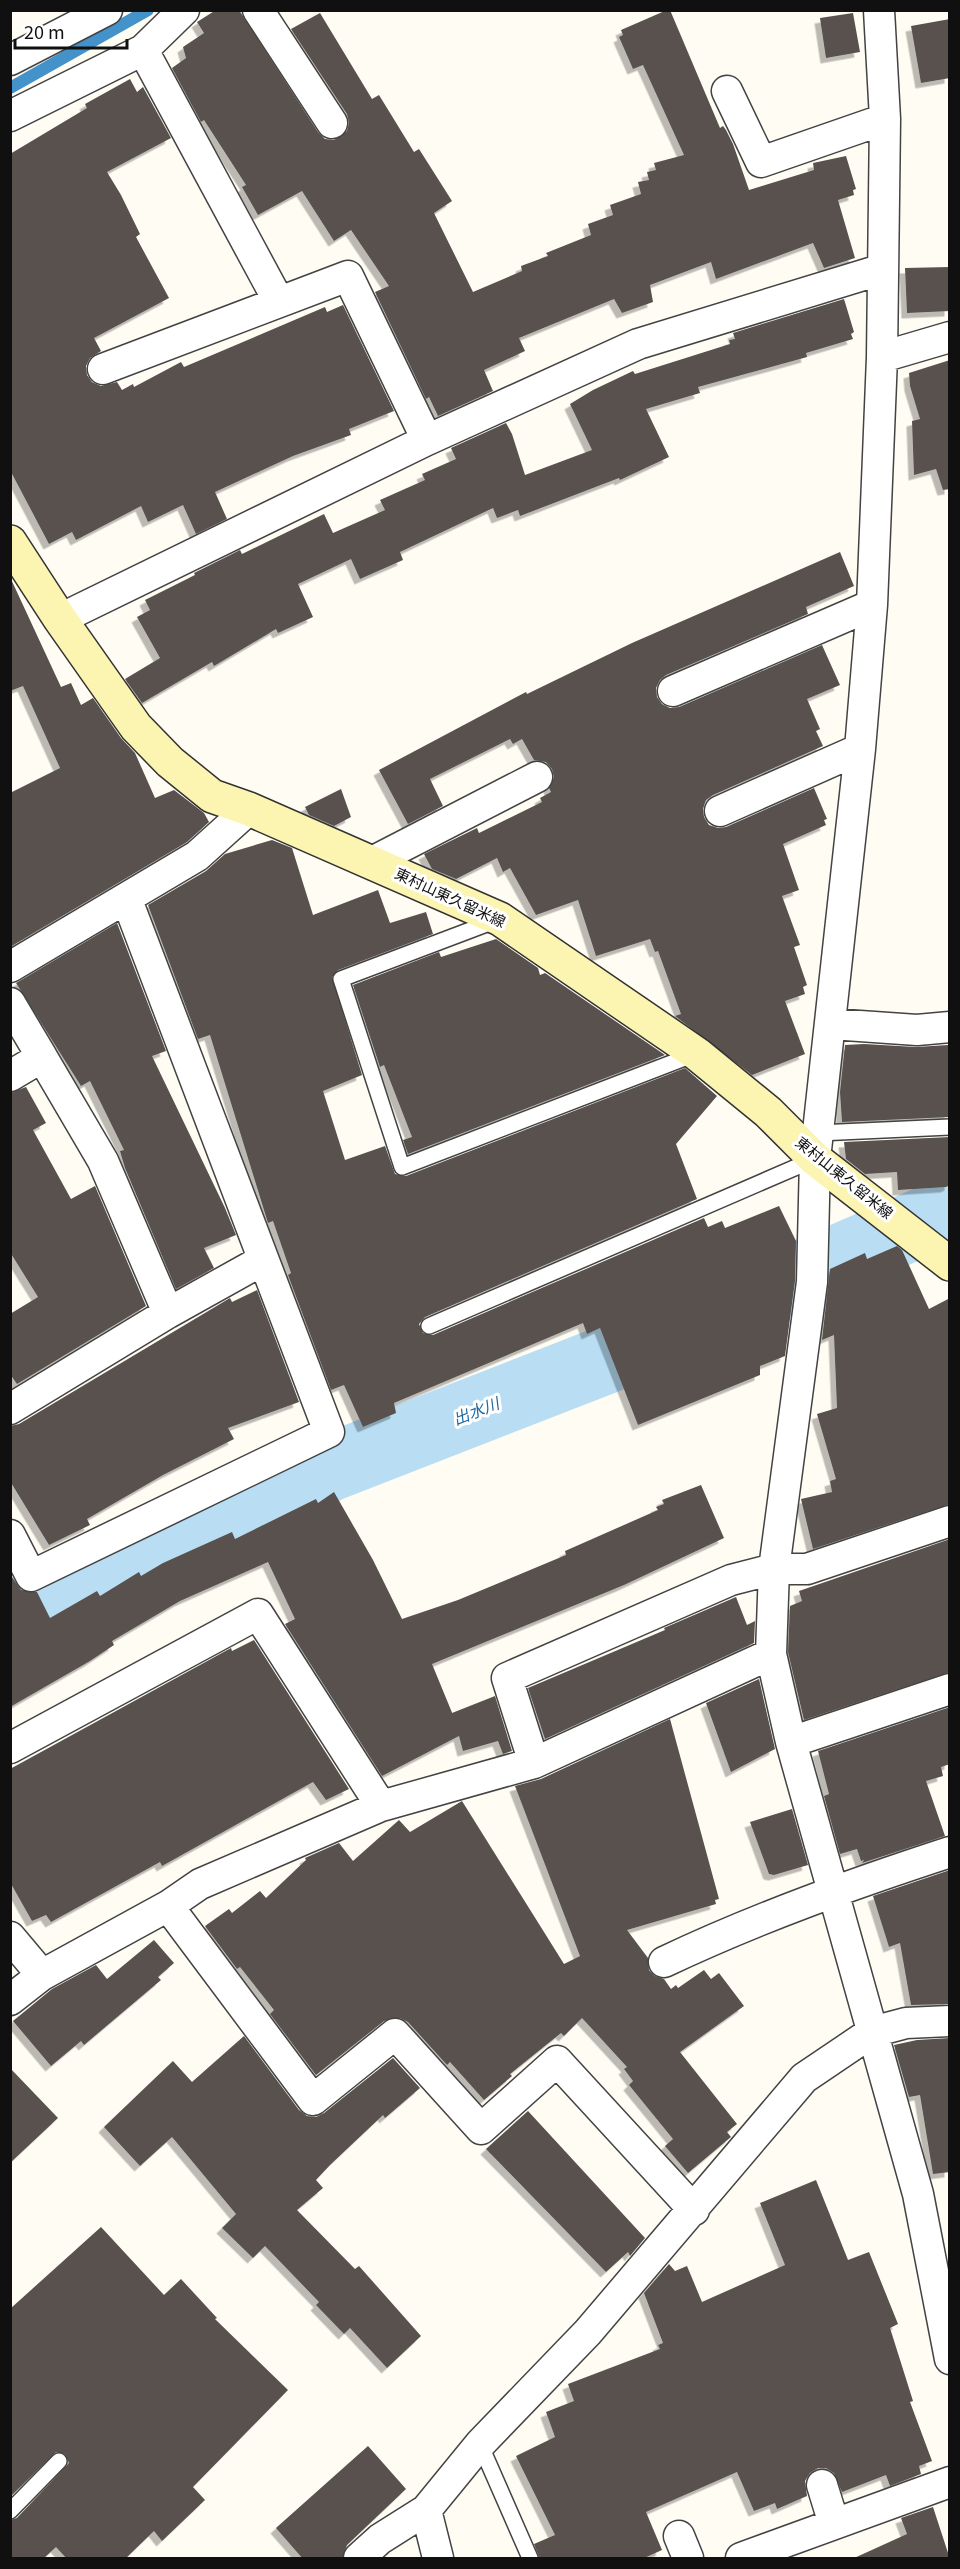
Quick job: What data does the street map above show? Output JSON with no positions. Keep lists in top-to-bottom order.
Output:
{
  "streets": {
    "main road": ["東村山東久留米線"]
  },
  "water": ["出水川"],
  "scale_bar": "20 m"
}
